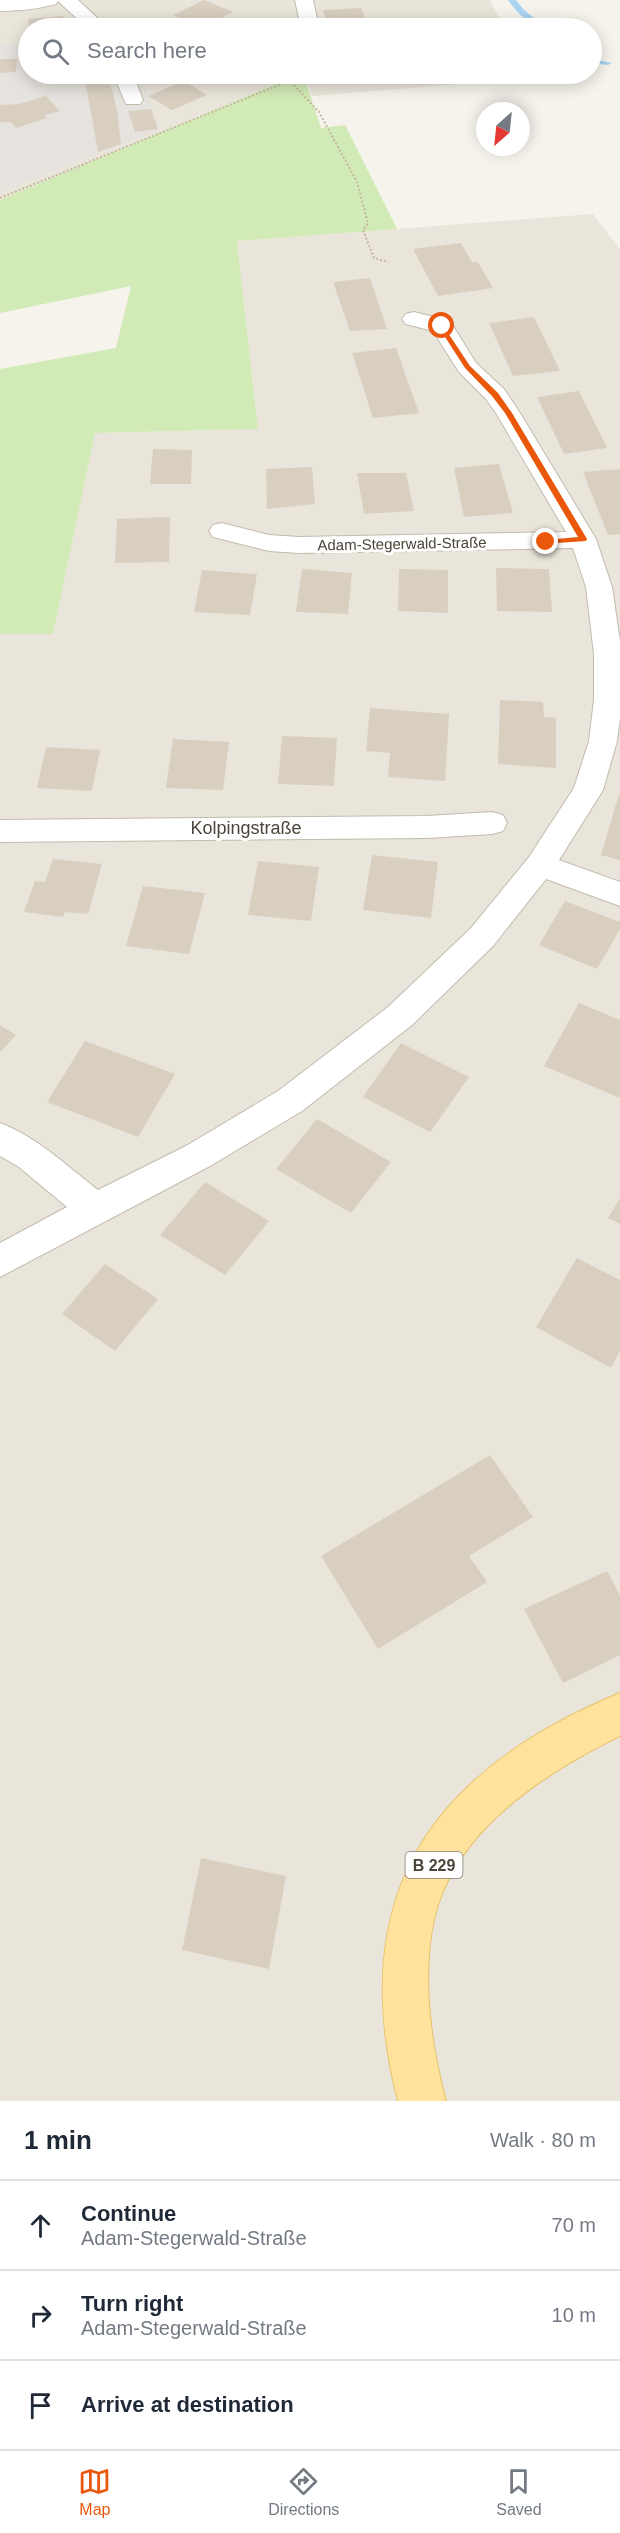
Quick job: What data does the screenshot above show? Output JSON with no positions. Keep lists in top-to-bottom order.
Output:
{
  "streets": {
    "main road": ["B 229"],
    "street": ["Adam-Stegerwald-Straße", "Kolpingstraße"]
  },
  "north": "bottom left",
  "page": {
    "search": "Search here",
    "heading": ["1 min", "Walk · 80 m"],
    "list": [
      ["Continue", "Adam-Stegerwald-Straße", "70 m"],
      ["Turn right", "Adam-Stegerwald-Straße", "10 m"],
      "Arrive at destination"
    ],
    "nav": ["Map", "Directions", "Saved"]
  }
}
